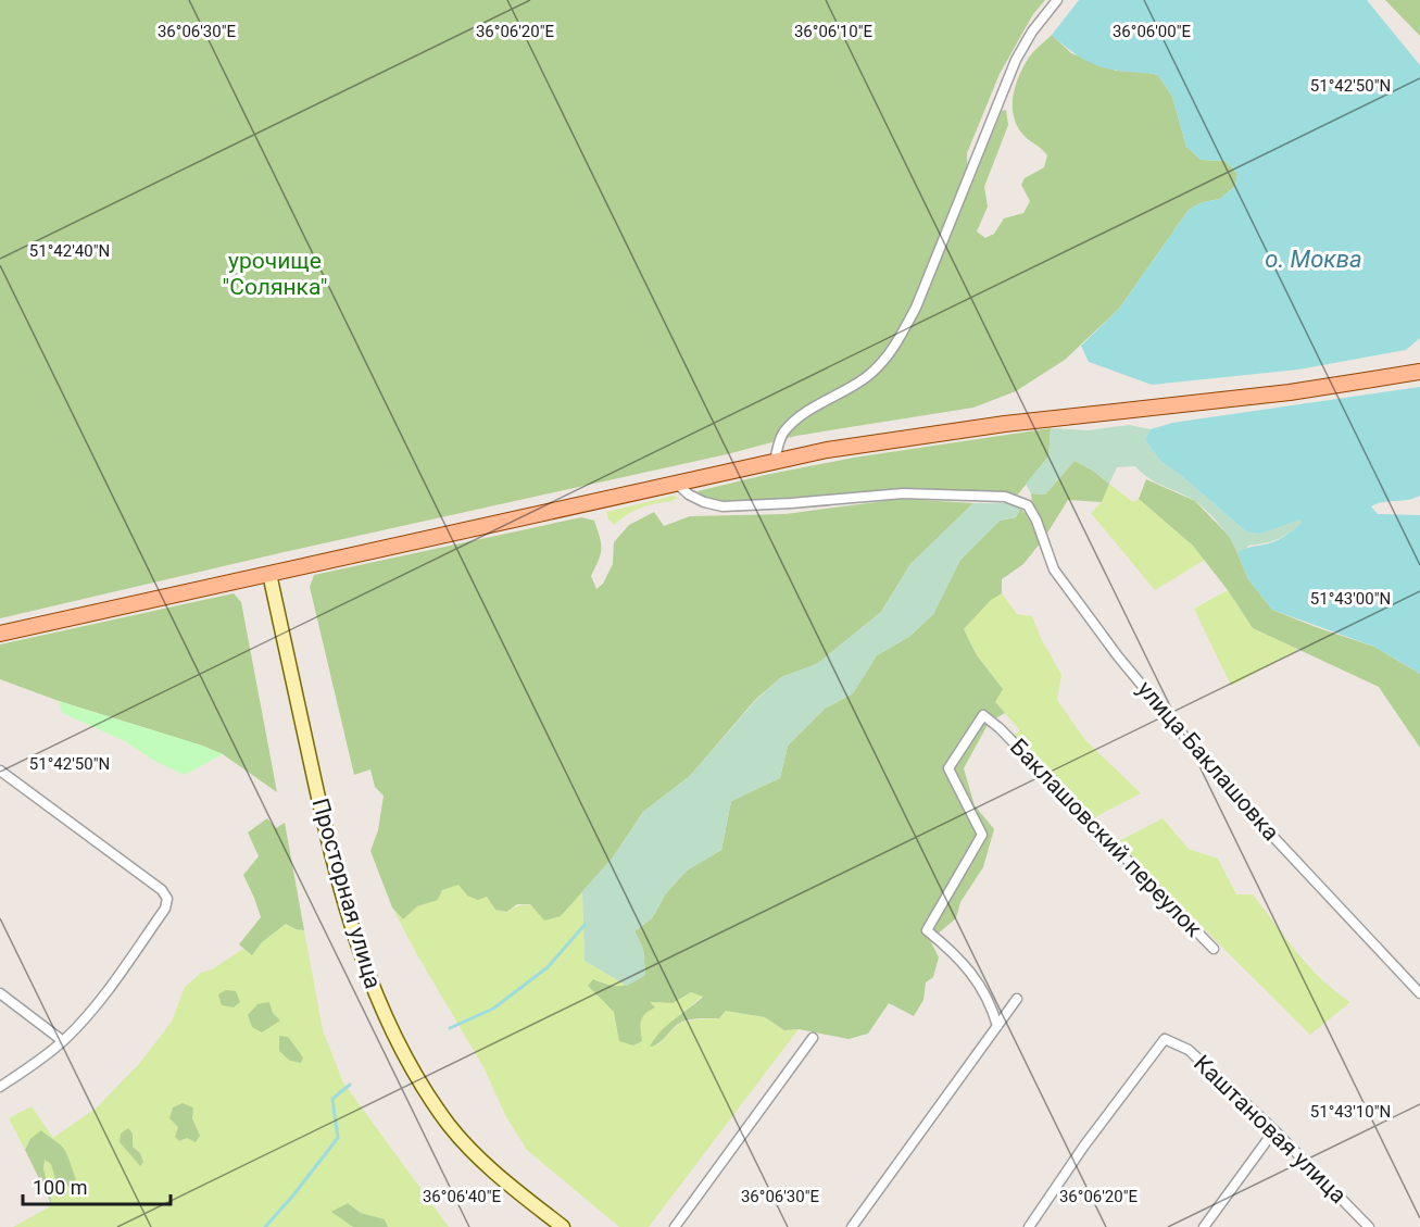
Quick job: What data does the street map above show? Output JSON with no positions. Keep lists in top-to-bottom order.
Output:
{
  "streets": {
    "main road": ["Просторная улица"],
    "street": ["улица Баклашовка", "Баклашовский переулок", "Каштановая улица"]
  },
  "water": ["о. Моква"],
  "parks": ["урочище \"Солянка\""],
  "scale_bar": "100 m",
  "coordinates": [
    "36°06'10\"E",
    "36°06'30\"E",
    "36°06'20\"E",
    "36°06'00\"E",
    "51°42'50\"N",
    "51°42'40\"N",
    "51°43'00\"N",
    "51°43'10\"N",
    "36°06'40\"E"
  ]
}
